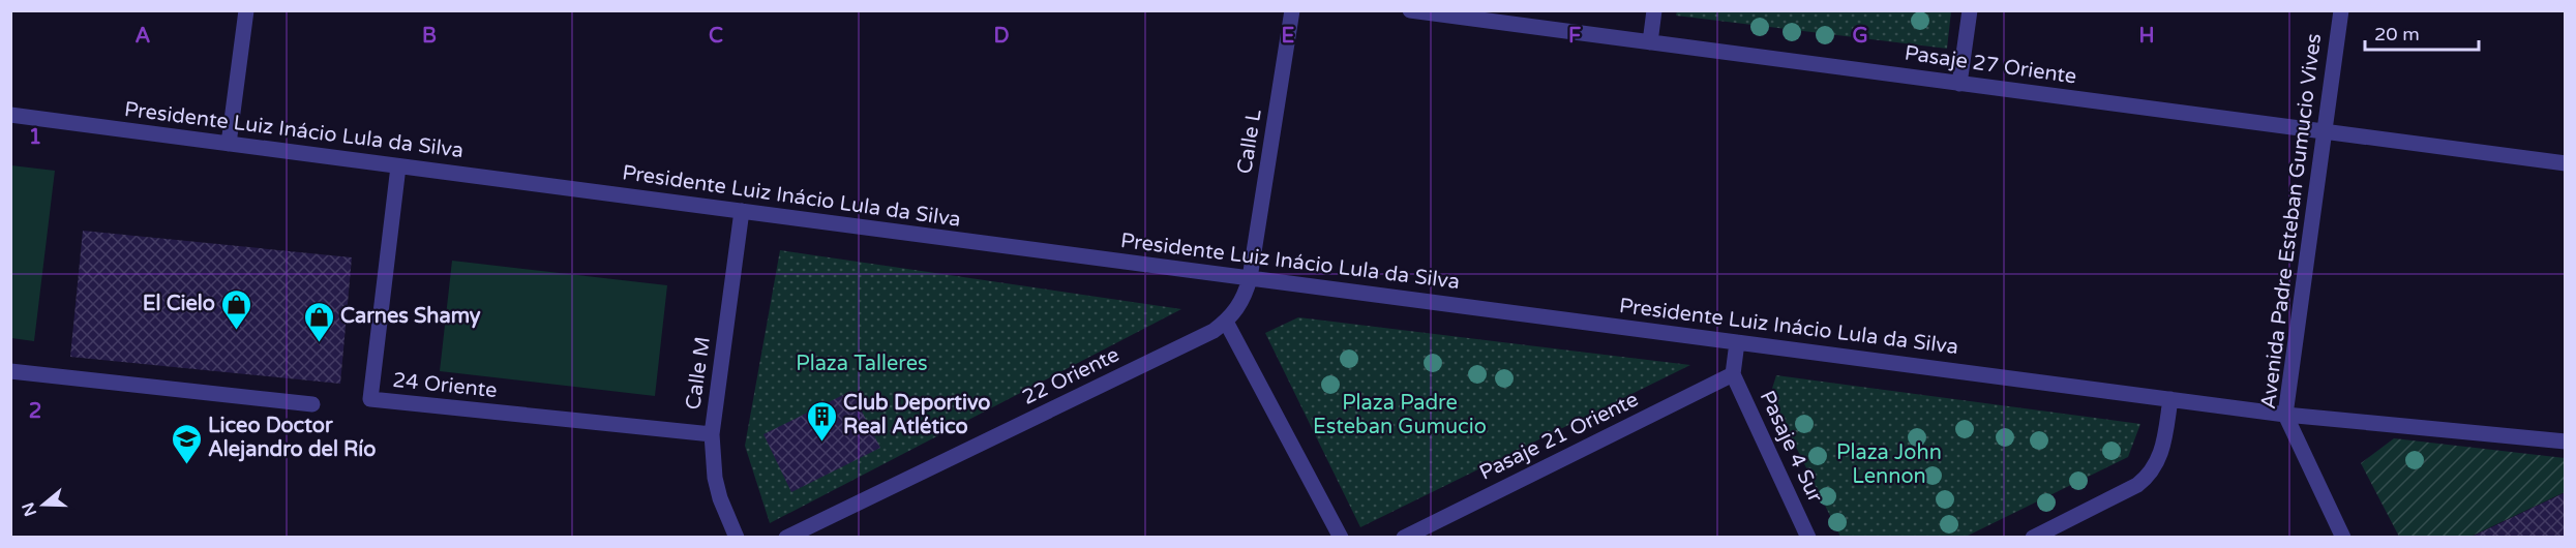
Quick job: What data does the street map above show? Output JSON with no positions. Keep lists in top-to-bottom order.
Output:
{
  "streets": {
    "street": [
      "Pasaje 27 Oriente",
      "Presidente Luiz Inácio Lula da Silva",
      "Calle L",
      "Avenida Padre Esteban Gumucio Vives",
      "Calle M",
      "22 Oriente",
      "24 Oriente",
      "Pasaje 21 Oriente",
      "Pasaje 4 Sur"
    ]
  },
  "crossings": [
    ["Pasaje 27 Oriente", "Avenida Padre Esteban Gumucio Vives"],
    ["Presidente Luiz Inácio Lula da Silva", "Calle L"],
    ["Presidente Luiz Inácio Lula da Silva", "Avenida Padre Esteban Gumucio Vives"],
    ["Presidente Luiz Inácio Lula da Silva", "Calle M"],
    ["Presidente Luiz Inácio Lula da Silva", "22 Oriente"],
    ["Presidente Luiz Inácio Lula da Silva", "24 Oriente"],
    ["Calle L", "22 Oriente"],
    ["Calle M", "24 Oriente"],
    ["Pasaje 21 Oriente", "Pasaje 4 Sur"]
  ],
  "parks": ["Plaza Talleres", "Plaza Padre Esteban Gumucio", "Plaza John Lennon"],
  "places": {
    "shop": ["El Cielo", "Carnes Shamy"],
    "building": ["Club Deportivo Real Atlético"],
    "school or university": ["Liceo Doctor Alejandro del Río"]
  },
  "scale_bar": "20 m",
  "north": "left",
  "grid": {
    "columns": [
      "A",
      "B",
      "C",
      "D",
      "E",
      "F",
      "G",
      "H"
    ],
    "rows": ["1", "2"]
  }
}
